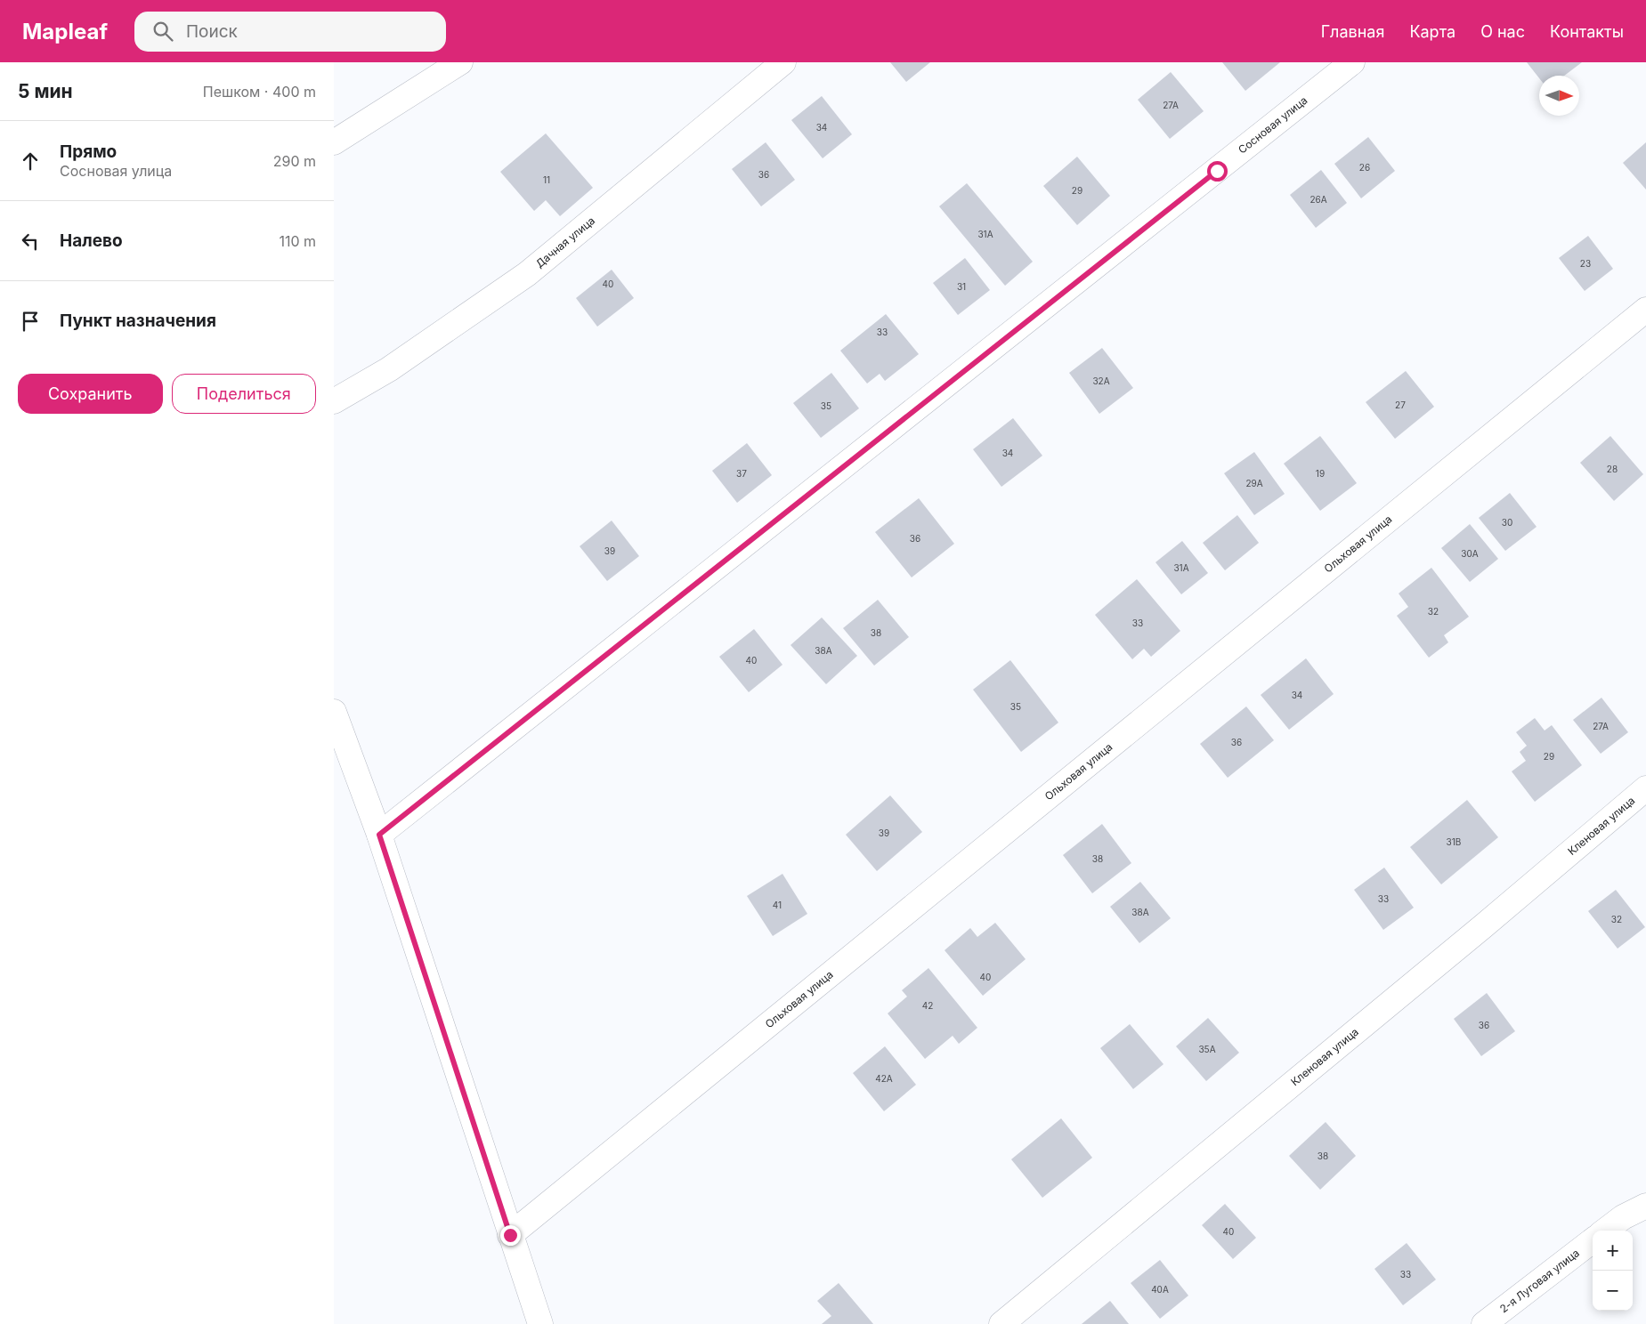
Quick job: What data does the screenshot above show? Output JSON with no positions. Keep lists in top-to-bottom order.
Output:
{
  "streets": {
    "street": [
      "Сосновая улица",
      "Дачная улица",
      "Ольховая улица",
      "Кленовая улица",
      "2-я Луговая улица"
    ]
  },
  "house_numbers": [
    "27А",
    "34",
    "26",
    "36",
    "11",
    "29",
    "26А",
    "31А",
    "23",
    "40",
    "31",
    "33",
    "32А",
    "27",
    "35",
    "34",
    "28",
    "37",
    "19",
    "29А",
    "30",
    "36",
    "39",
    "30А",
    "31А",
    "32",
    "33",
    "38",
    "38А",
    "40",
    "34",
    "35",
    "27А",
    "36",
    "29",
    "39",
    "31В",
    "38",
    "33",
    "41",
    "38А",
    "32",
    "40",
    "42",
    "36",
    "35А",
    "42А",
    "38",
    "40",
    "33",
    "40А"
  ],
  "north": "right",
  "page": {
    "header": "Mapleaf",
    "search": "Поиск",
    "nav": [
      "Главная",
      "Карта",
      "О нас",
      "Контакты"
    ],
    "heading": ["5 мин", "Пешком · 400 m"],
    "list": [
      ["Прямо", "Сосновая улица", "290 m"],
      ["Налево", "110 m"],
      "Пункт назначения"
    ],
    "buttons": ["Сохранить", "Поделиться"],
    "map_buttons": ["+", "−"]
  }
}
